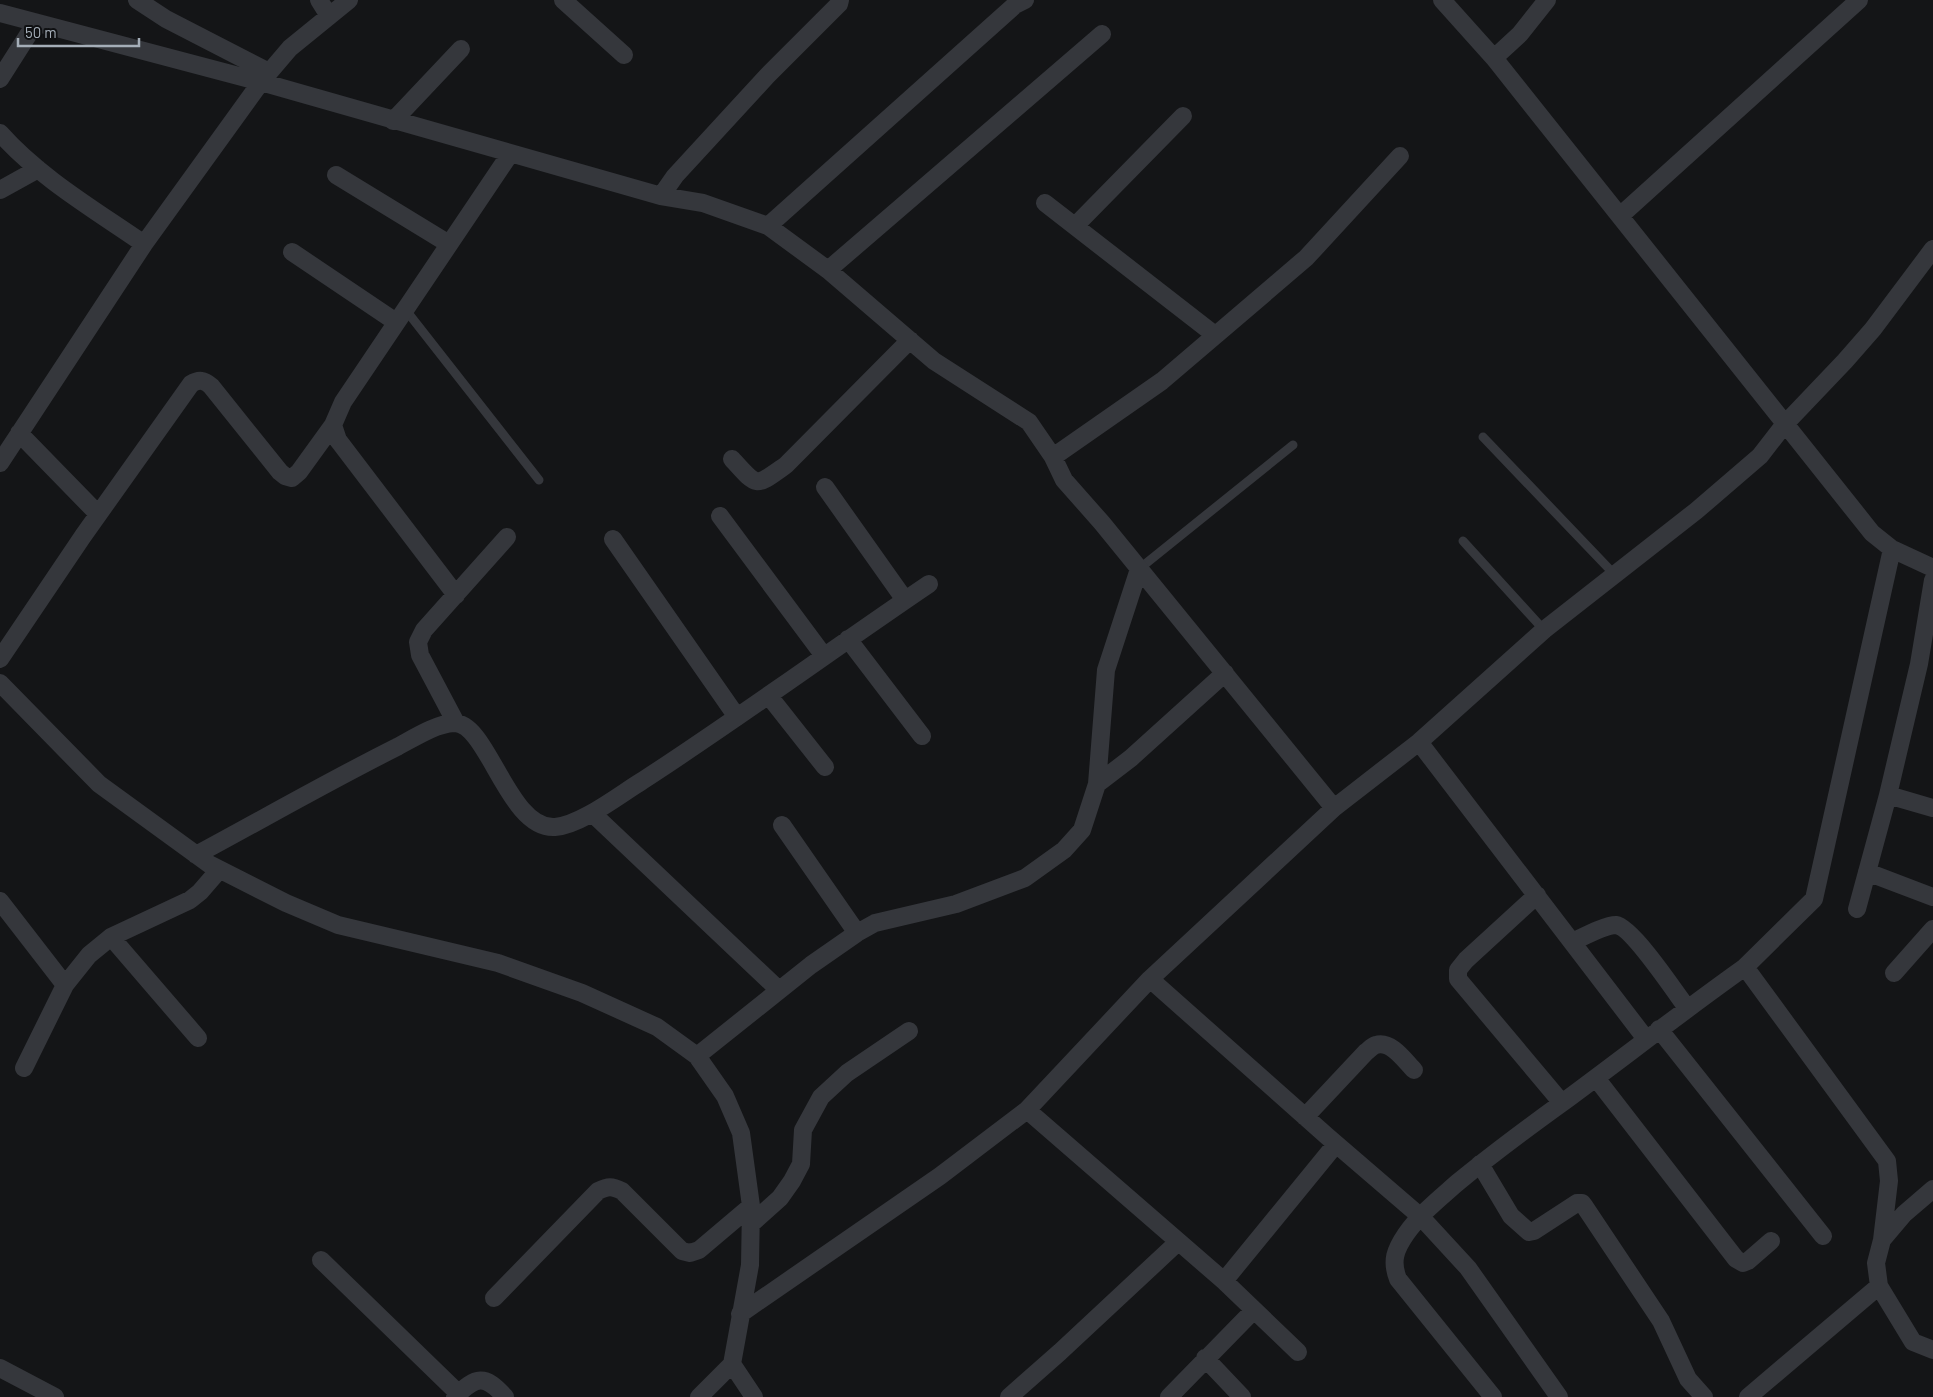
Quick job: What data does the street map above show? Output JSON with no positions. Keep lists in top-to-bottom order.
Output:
{
  "scale_bar": "50 m"
}
